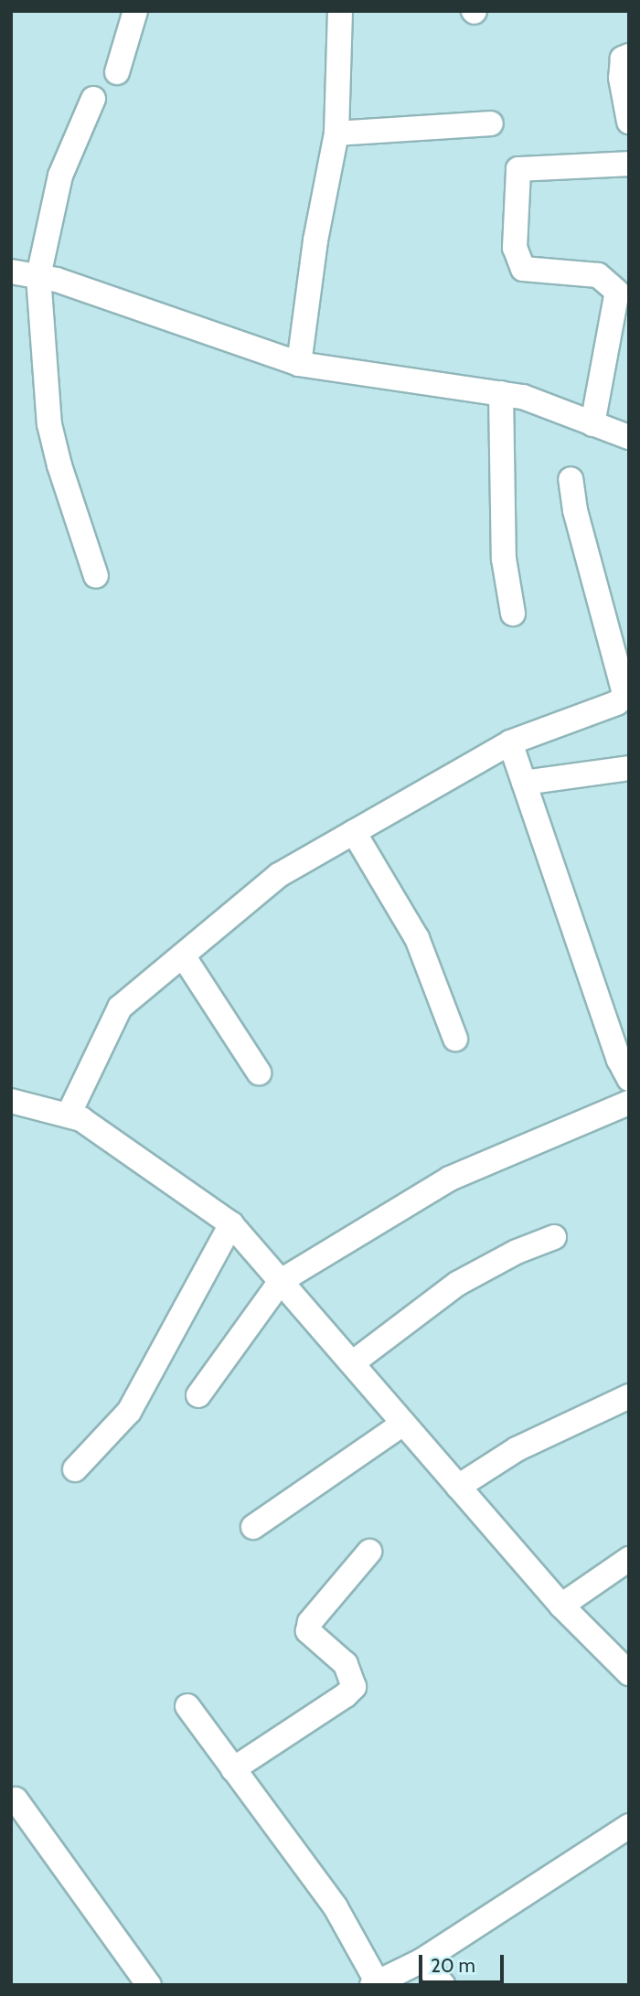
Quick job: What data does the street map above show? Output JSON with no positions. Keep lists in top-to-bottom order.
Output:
{
  "scale_bar": "20 m"
}
